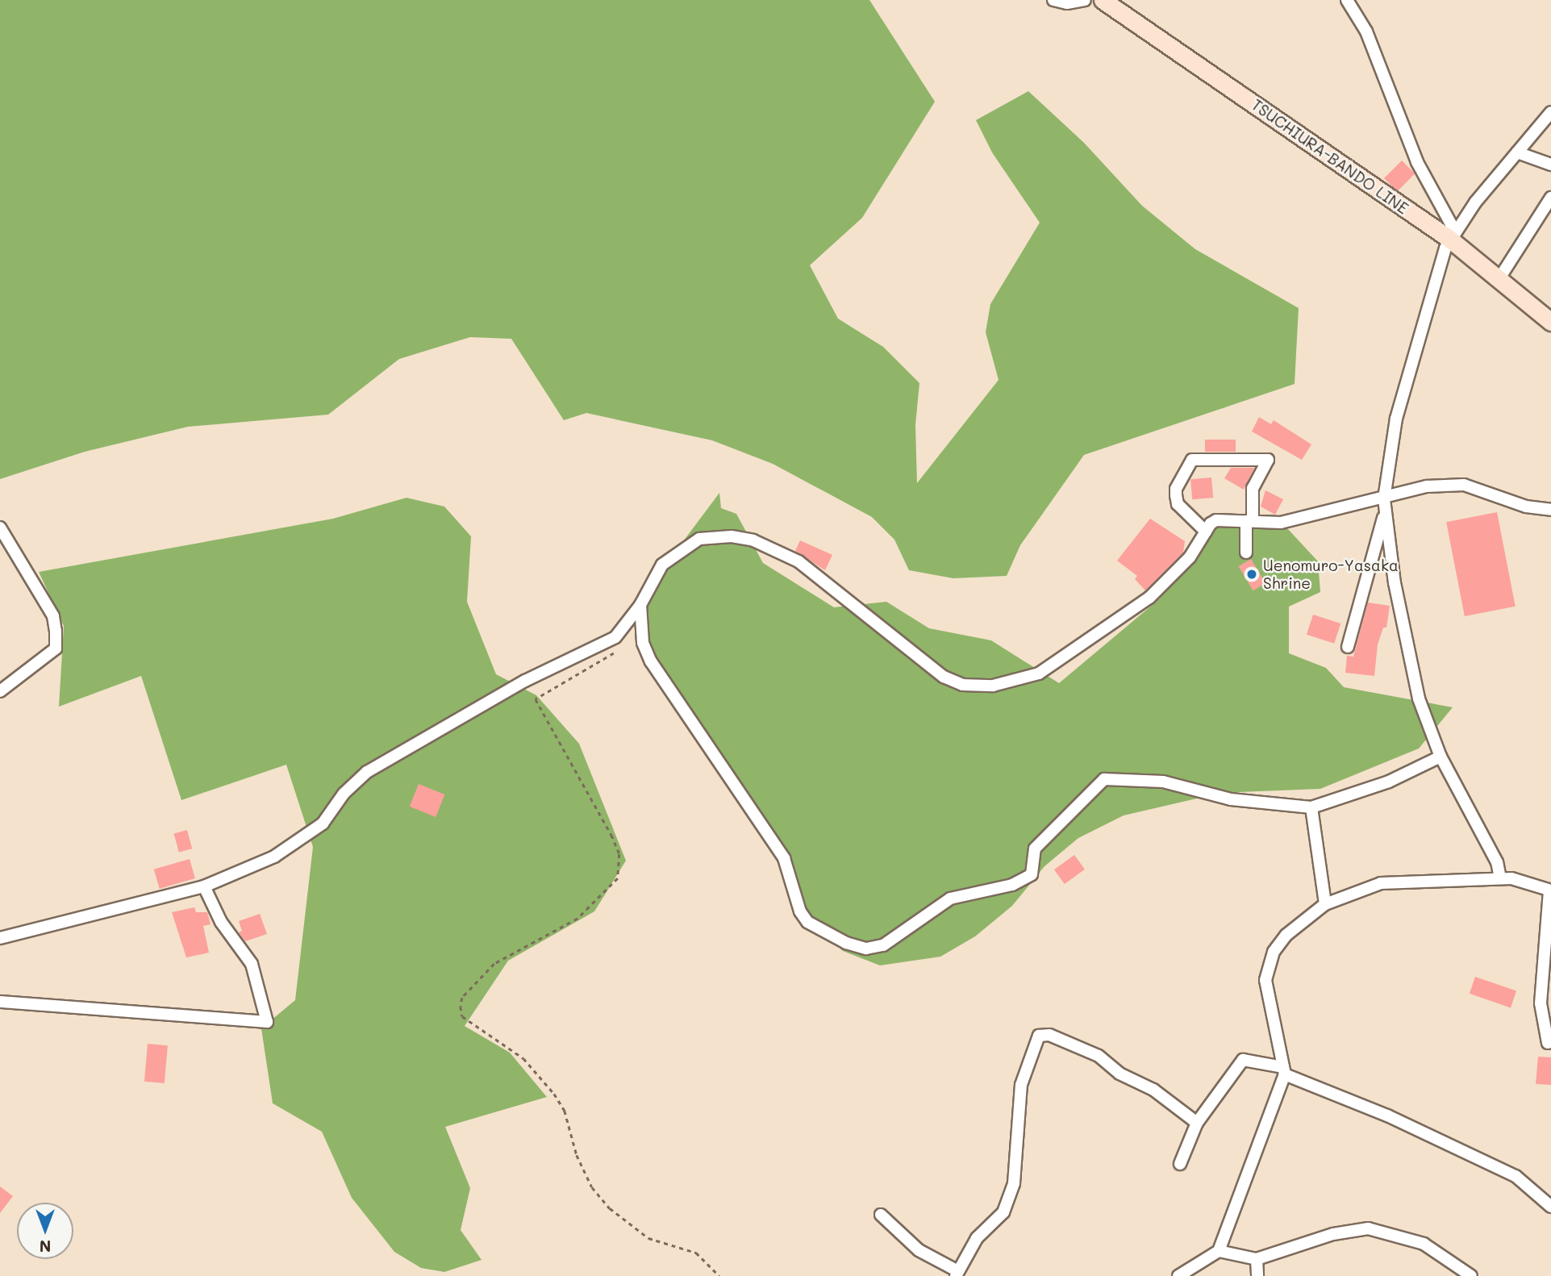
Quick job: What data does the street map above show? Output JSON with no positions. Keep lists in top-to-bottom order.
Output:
{
  "streets": {
    "main road": ["TSUCHIURA-BANDO LINE"]
  },
  "places": ["Uenomuro-Yasaka Shrine"],
  "north": "bottom"
}
